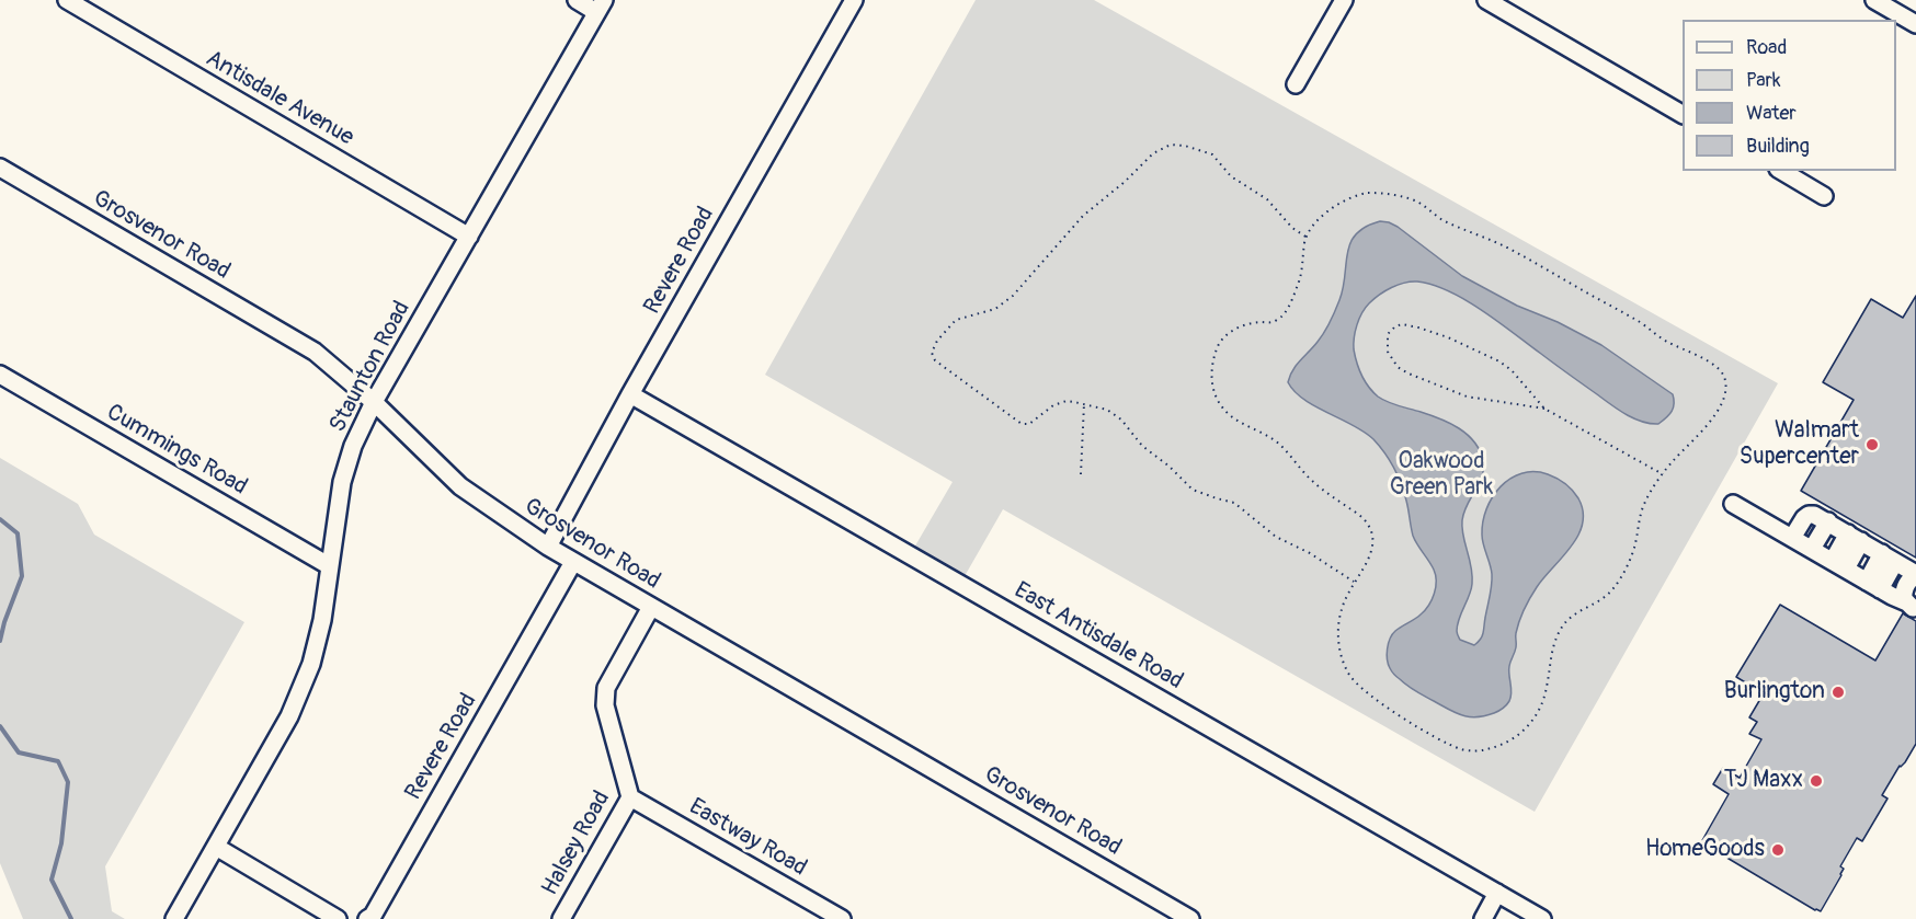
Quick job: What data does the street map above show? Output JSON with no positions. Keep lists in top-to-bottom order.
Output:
{
  "streets": {
    "street": [
      "Antisdale Avenue",
      "Grosvenor Road",
      "Revere Road",
      "Staunton Road",
      "Cummings Road",
      "East Antisdale Road",
      "Eastway Road",
      "Halsey Road"
    ]
  },
  "crossings": [
    ["Antisdale Avenue", "Staunton Road"],
    ["Grosvenor Road", "Revere Road"],
    ["Grosvenor Road", "Staunton Road"],
    ["Grosvenor Road", "Halsey Road"],
    ["Revere Road", "East Antisdale Road"],
    ["Staunton Road", "Cummings Road"],
    ["Eastway Road", "Halsey Road"]
  ],
  "parks": ["Oakwood Green Park"],
  "places": [
    "Walmart Supercenter",
    "Burlington",
    "TJ Maxx",
    "HomeGoods"
  ],
  "legend": [
    "Road",
    "Park",
    "Water",
    "Building"
  ]
}
